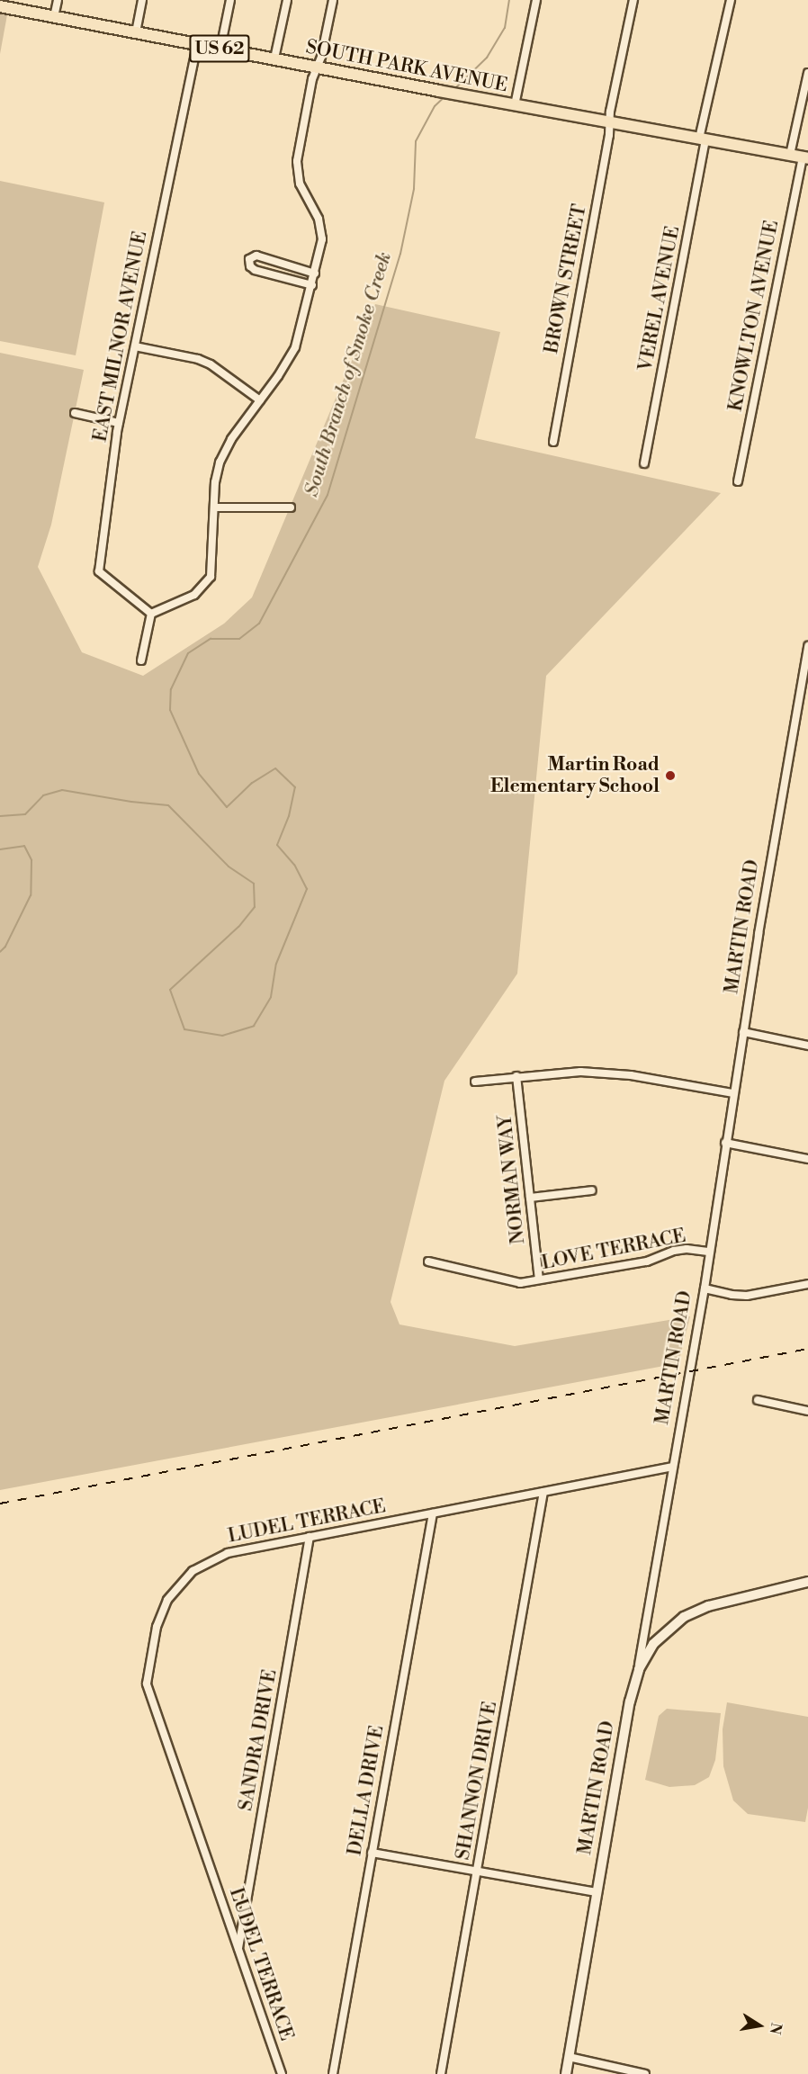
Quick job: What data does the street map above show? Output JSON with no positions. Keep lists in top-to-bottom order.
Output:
{
  "streets": {
    "main road": ["US 62", "SOUTH PARK AVENUE"],
    "street": [
      "BROWN STREET",
      "VEREL AVENUE",
      "KNOWLTON AVENUE",
      "EAST MILNOR AVENUE",
      "MARTIN ROAD",
      "NORMAN WAY",
      "LOVE TERRACE",
      "LUDEL TERRACE",
      "SANDRA DRIVE",
      "SHANNON DRIVE",
      "DELLA DRIVE"
    ]
  },
  "crossings": [
    ["SOUTH PARK AVENUE", "BROWN STREET"],
    ["SOUTH PARK AVENUE", "VEREL AVENUE"],
    ["SOUTH PARK AVENUE", "KNOWLTON AVENUE"],
    ["SOUTH PARK AVENUE", "EAST MILNOR AVENUE"],
    ["MARTIN ROAD", "LOVE TERRACE"],
    ["MARTIN ROAD", "LUDEL TERRACE"],
    ["NORMAN WAY", "LOVE TERRACE"],
    ["LUDEL TERRACE", "SANDRA DRIVE"],
    ["LUDEL TERRACE", "SHANNON DRIVE"],
    ["LUDEL TERRACE", "DELLA DRIVE"]
  ],
  "water": ["South Branch of Smoke Creek"],
  "places": ["Martin Road Elementary School"],
  "north": "right"
}
